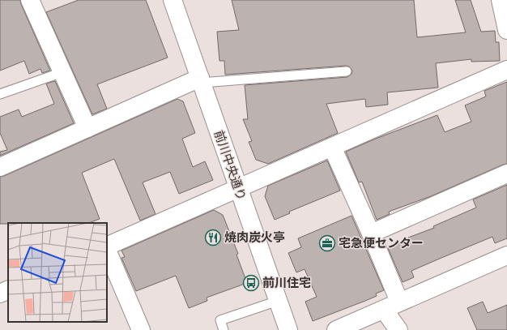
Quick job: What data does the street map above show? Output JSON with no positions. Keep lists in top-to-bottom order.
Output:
{
  "streets": {
    "street": ["前川中央通り"]
  },
  "places": {
    "restaurant": ["焼肉炭火亭"],
    "office": ["宅急便センター"],
    "bus stop": ["前川住宅"]
  }
}
